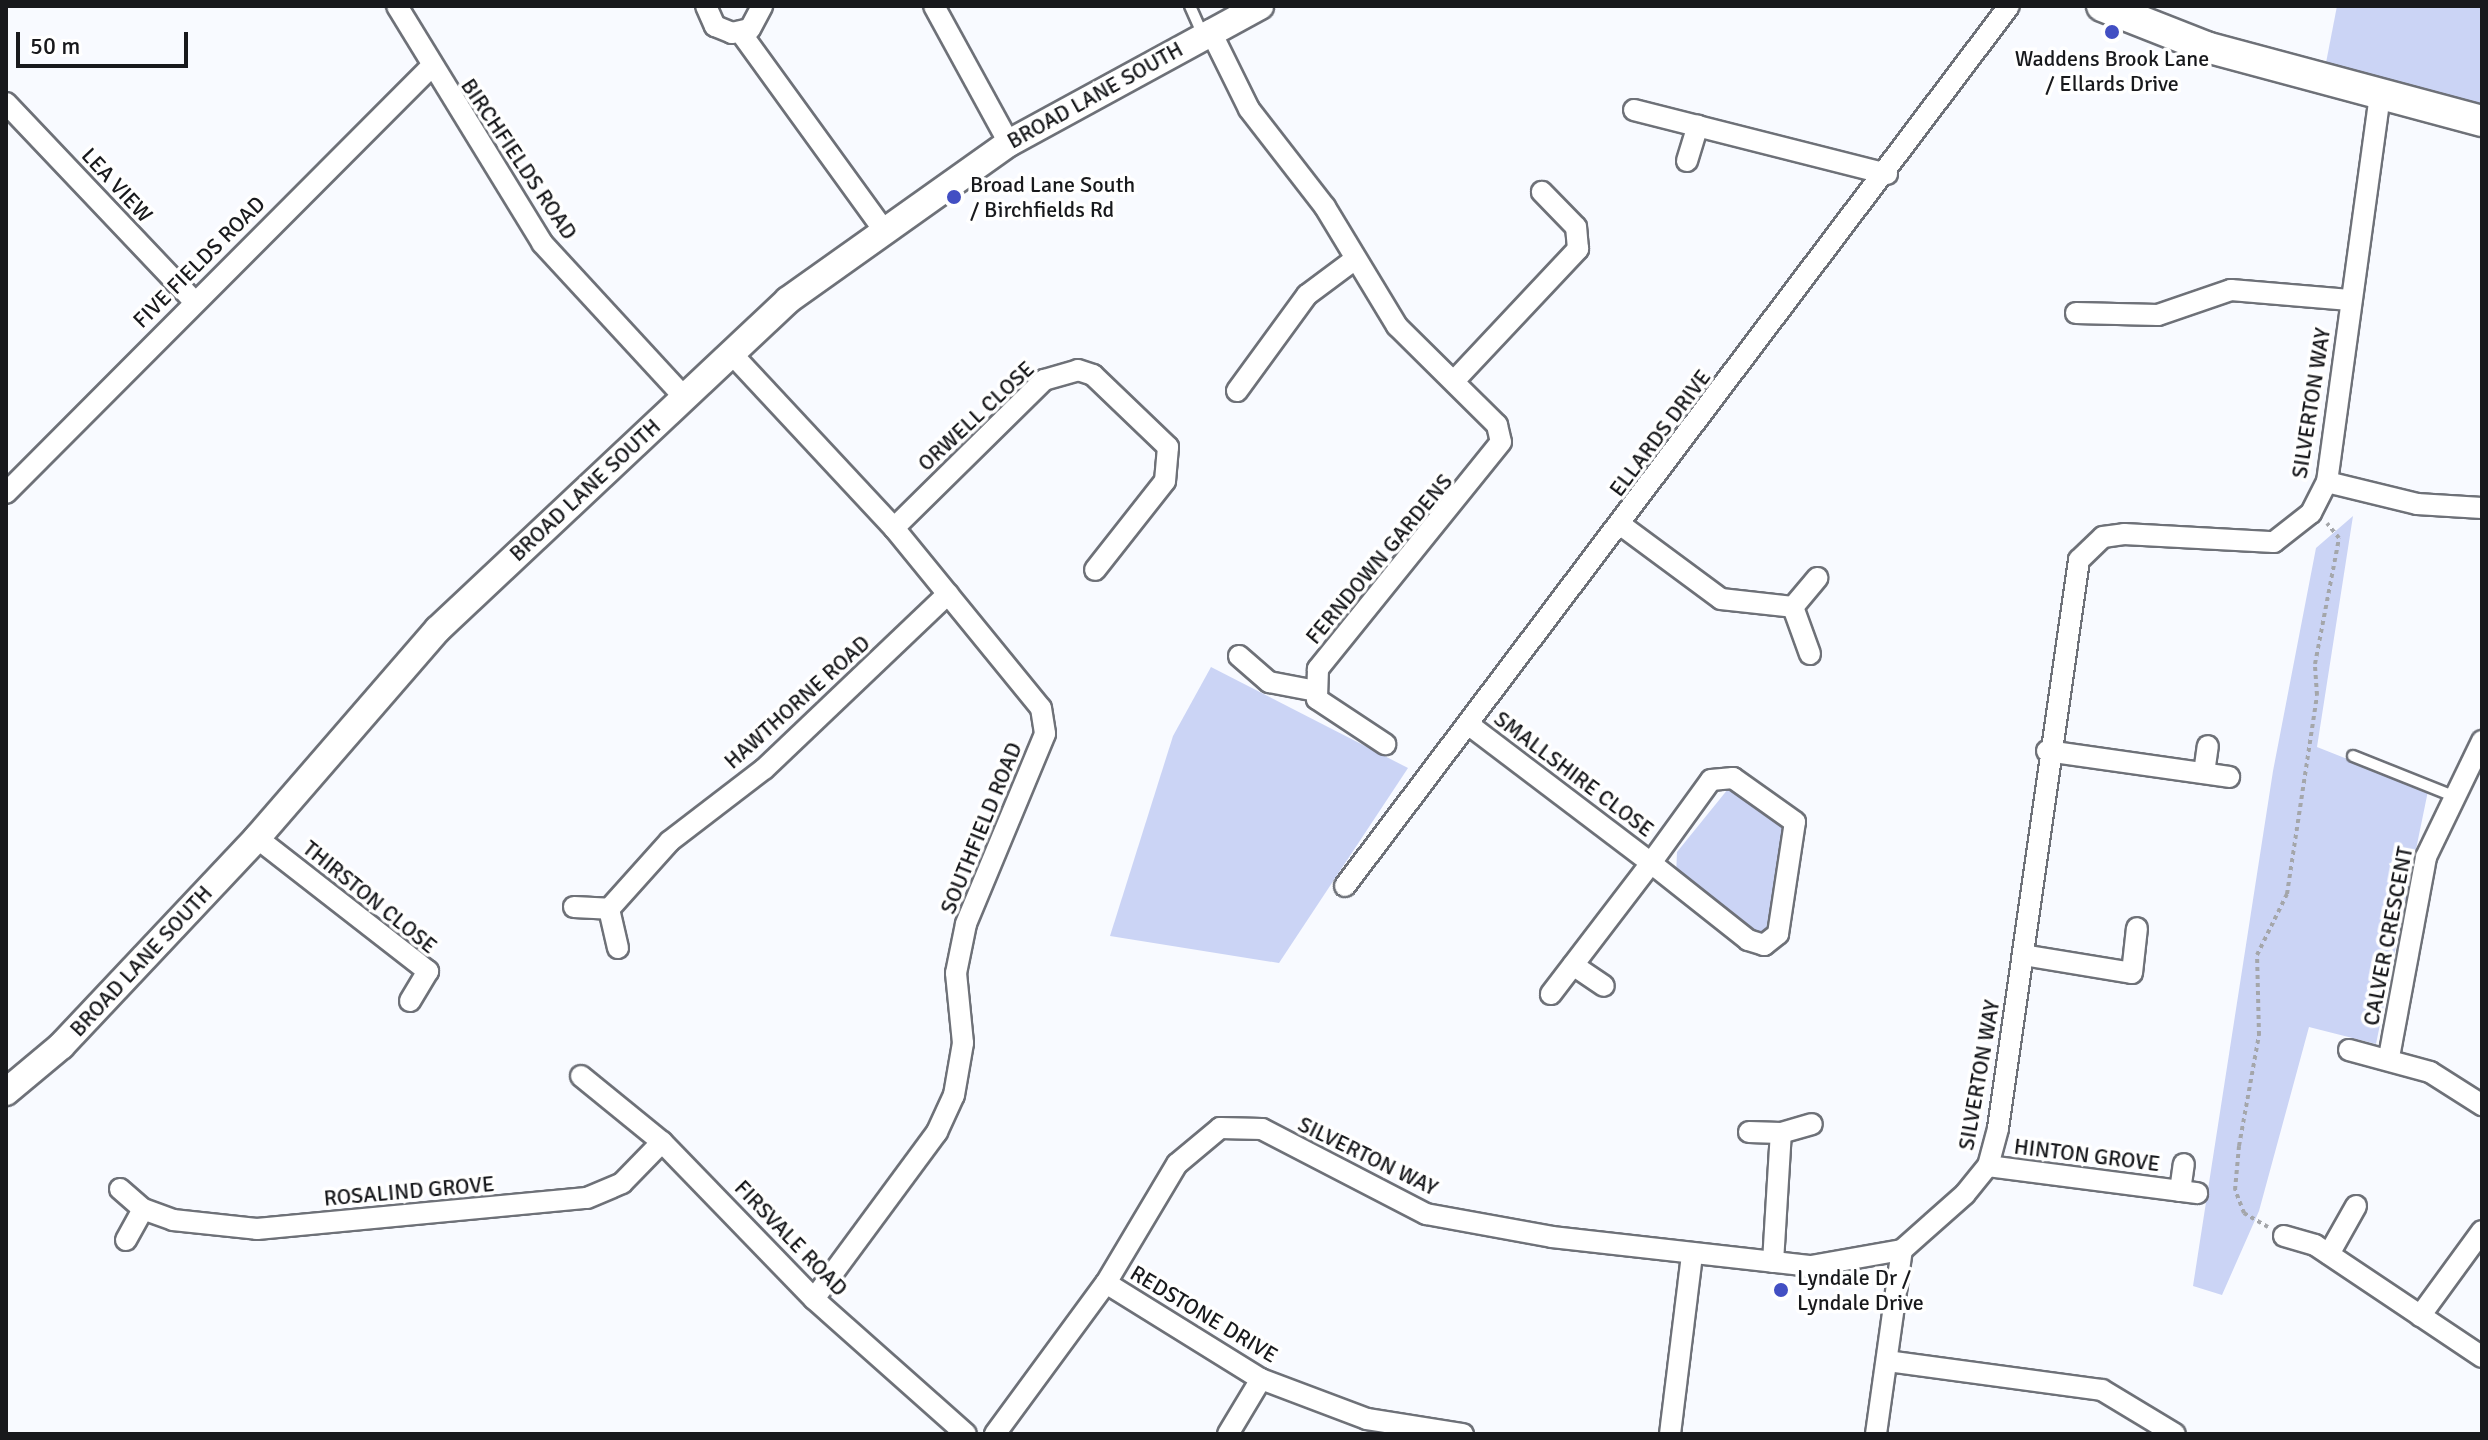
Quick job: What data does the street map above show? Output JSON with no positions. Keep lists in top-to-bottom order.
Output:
{
  "streets": {
    "street": [
      "BROAD LANE SOUTH",
      "BIRCHFIELDS ROAD",
      "LEA VIEW",
      "FIVE FIELDS ROAD",
      "SILVERTON WAY",
      "ORWELL CLOSE",
      "ELLARDS DRIVE",
      "FERNDOWN GARDENS",
      "HAWTHORNE ROAD",
      "SMALLSHIRE CLOSE",
      "SOUTHFIELD ROAD",
      "THIRSTON CLOSE",
      "CALVER CRESCENT",
      "HINTON GROVE",
      "ROSALIND GROVE",
      "FIRSVALE ROAD",
      "REDSTONE DRIVE"
    ]
  },
  "crossings": [
    ["BROAD LANE SOUTH", "BIRCHFIELDS ROAD"],
    ["BROAD LANE SOUTH", "SOUTHFIELD ROAD"],
    ["BROAD LANE SOUTH", "THIRSTON CLOSE"],
    ["BIRCHFIELDS ROAD", "FIVE FIELDS ROAD"],
    ["LEA VIEW", "FIVE FIELDS ROAD"],
    ["SILVERTON WAY", "HINTON GROVE"],
    ["SILVERTON WAY", "REDSTONE DRIVE"],
    ["ORWELL CLOSE", "SOUTHFIELD ROAD"],
    ["ELLARDS DRIVE", "SMALLSHIRE CLOSE"],
    ["HAWTHORNE ROAD", "SOUTHFIELD ROAD"],
    ["SOUTHFIELD ROAD", "FIRSVALE ROAD"],
    ["ROSALIND GROVE", "FIRSVALE ROAD"]
  ],
  "places": ["Waddens Brook Lane / Ellards Drive", "Broad Lane South / Birchfields Rd", "Lyndale Dr / Lyndale Drive"],
  "scale_bar": "50 m"
}
